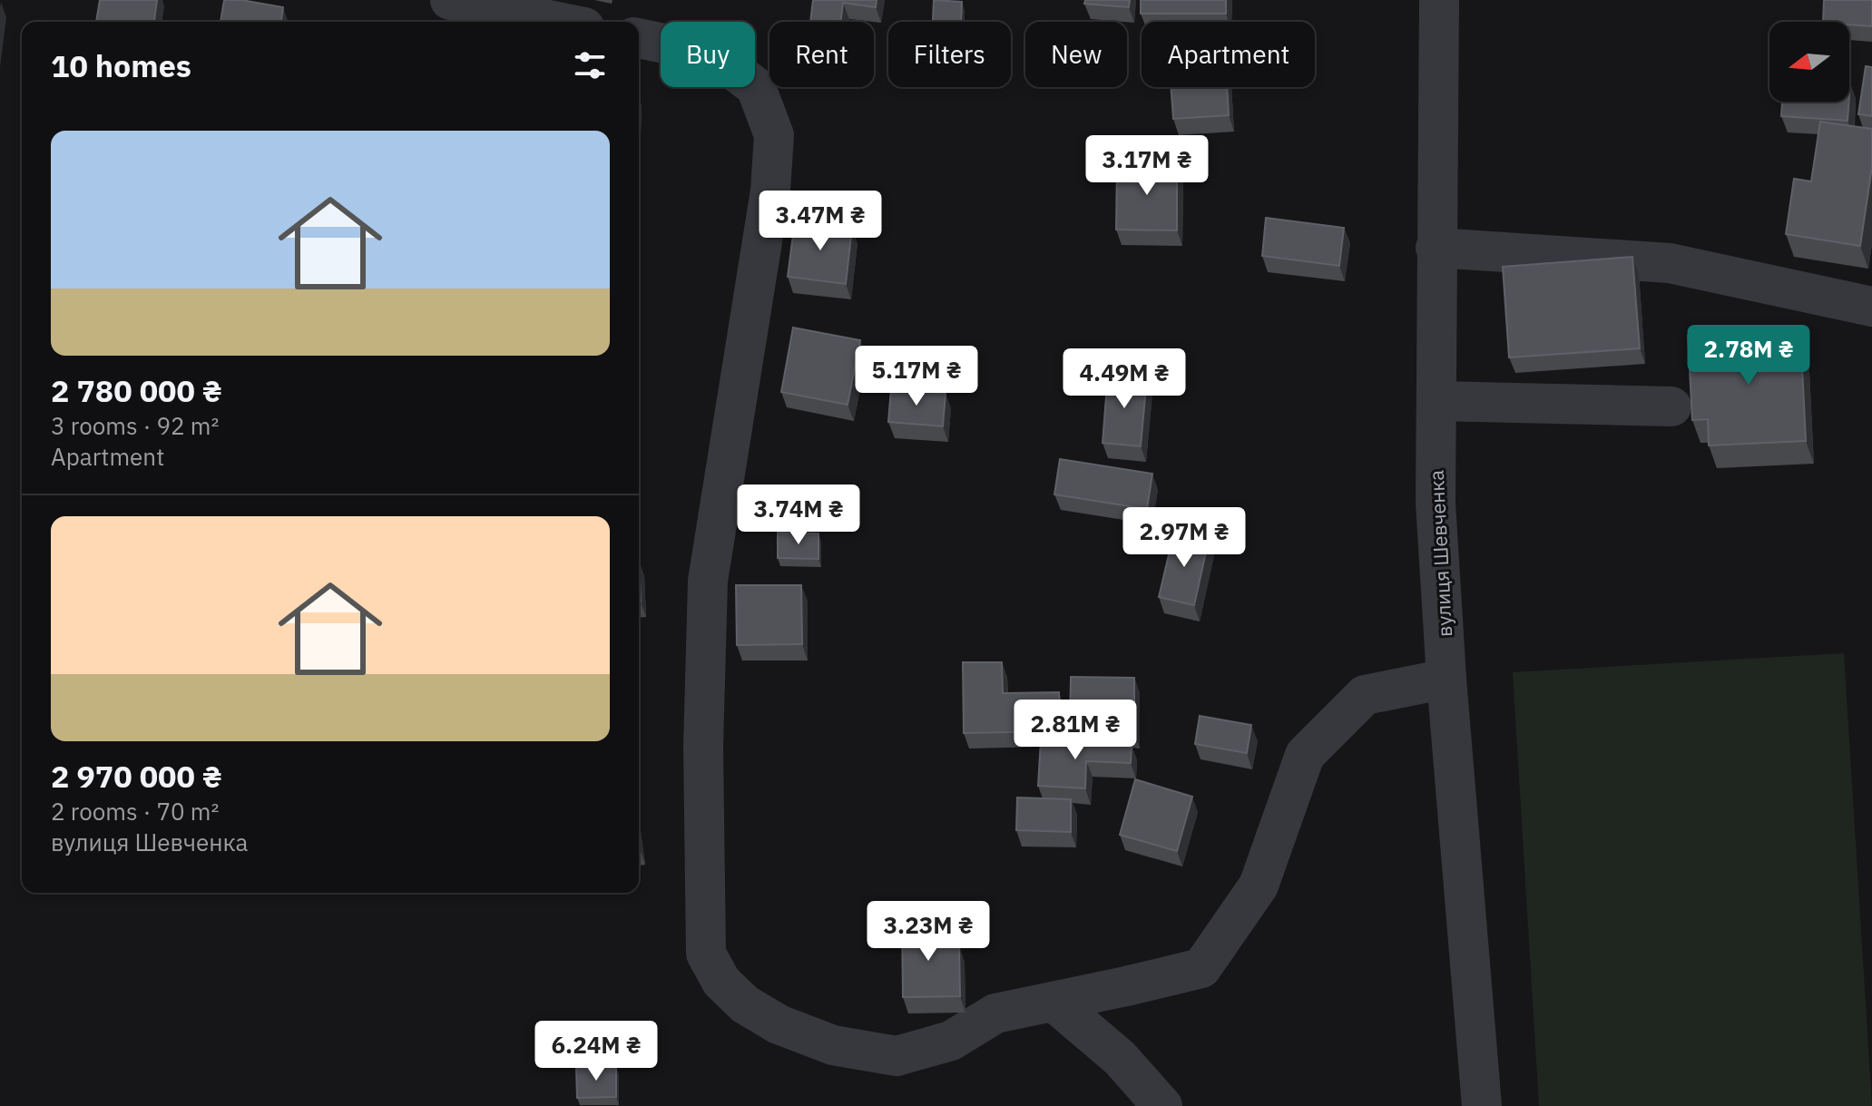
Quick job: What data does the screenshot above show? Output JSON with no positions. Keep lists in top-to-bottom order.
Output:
{
  "streets": {
    "street": ["вулиця Шевченка"]
  },
  "north": "left",
  "page": {
    "chip": [
      "Buy",
      "Rent",
      "Filters",
      "New",
      "Apartment"
    ],
    "heading": "10 homes",
    "list": [
      {
        "name": "2 780 000 ₴",
        "note": "3 rooms · 92 m² · Apartment"
      },
      {
        "name": "2 970 000 ₴",
        "note": "2 rooms · 70 m² · вулиця Шевченка"
      }
    ],
    "price": [
      "3.17M ₴",
      "3.47M ₴",
      "2.78M ₴",
      "5.17M ₴",
      "4.49M ₴",
      "3.74M ₴",
      "2.97M ₴",
      "2.81M ₴",
      "3.23M ₴",
      "6.24M ₴"
    ]
  }
}
